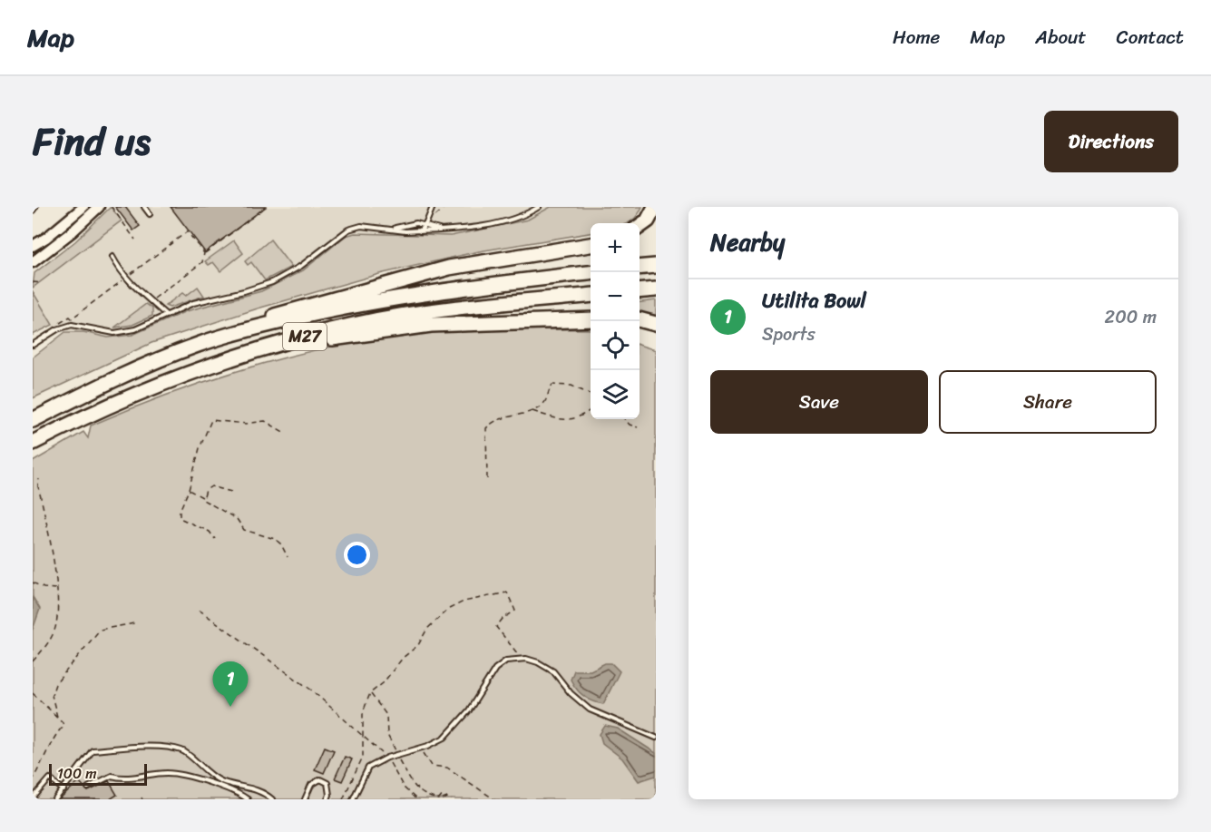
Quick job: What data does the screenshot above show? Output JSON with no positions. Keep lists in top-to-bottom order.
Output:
{
  "streets": {
    "highway": ["M27"]
  },
  "scale_bar": "100 m",
  "page": {
    "header": "Map",
    "nav": [
      "Home",
      "Map",
      "About",
      "Contact"
    ],
    "title": "Find us",
    "buttons": [
      "Directions",
      ["Save", "Share"]
    ],
    "heading": "Nearby",
    "map_buttons": ["+", "−"],
    "list": [
      {
        "mark": "1",
        "name": "Utilita Bowl",
        "note": "Sports",
        "value": "200 m"
      }
    ],
    "pins": "1",
    "scale": "100 m"
  }
}
